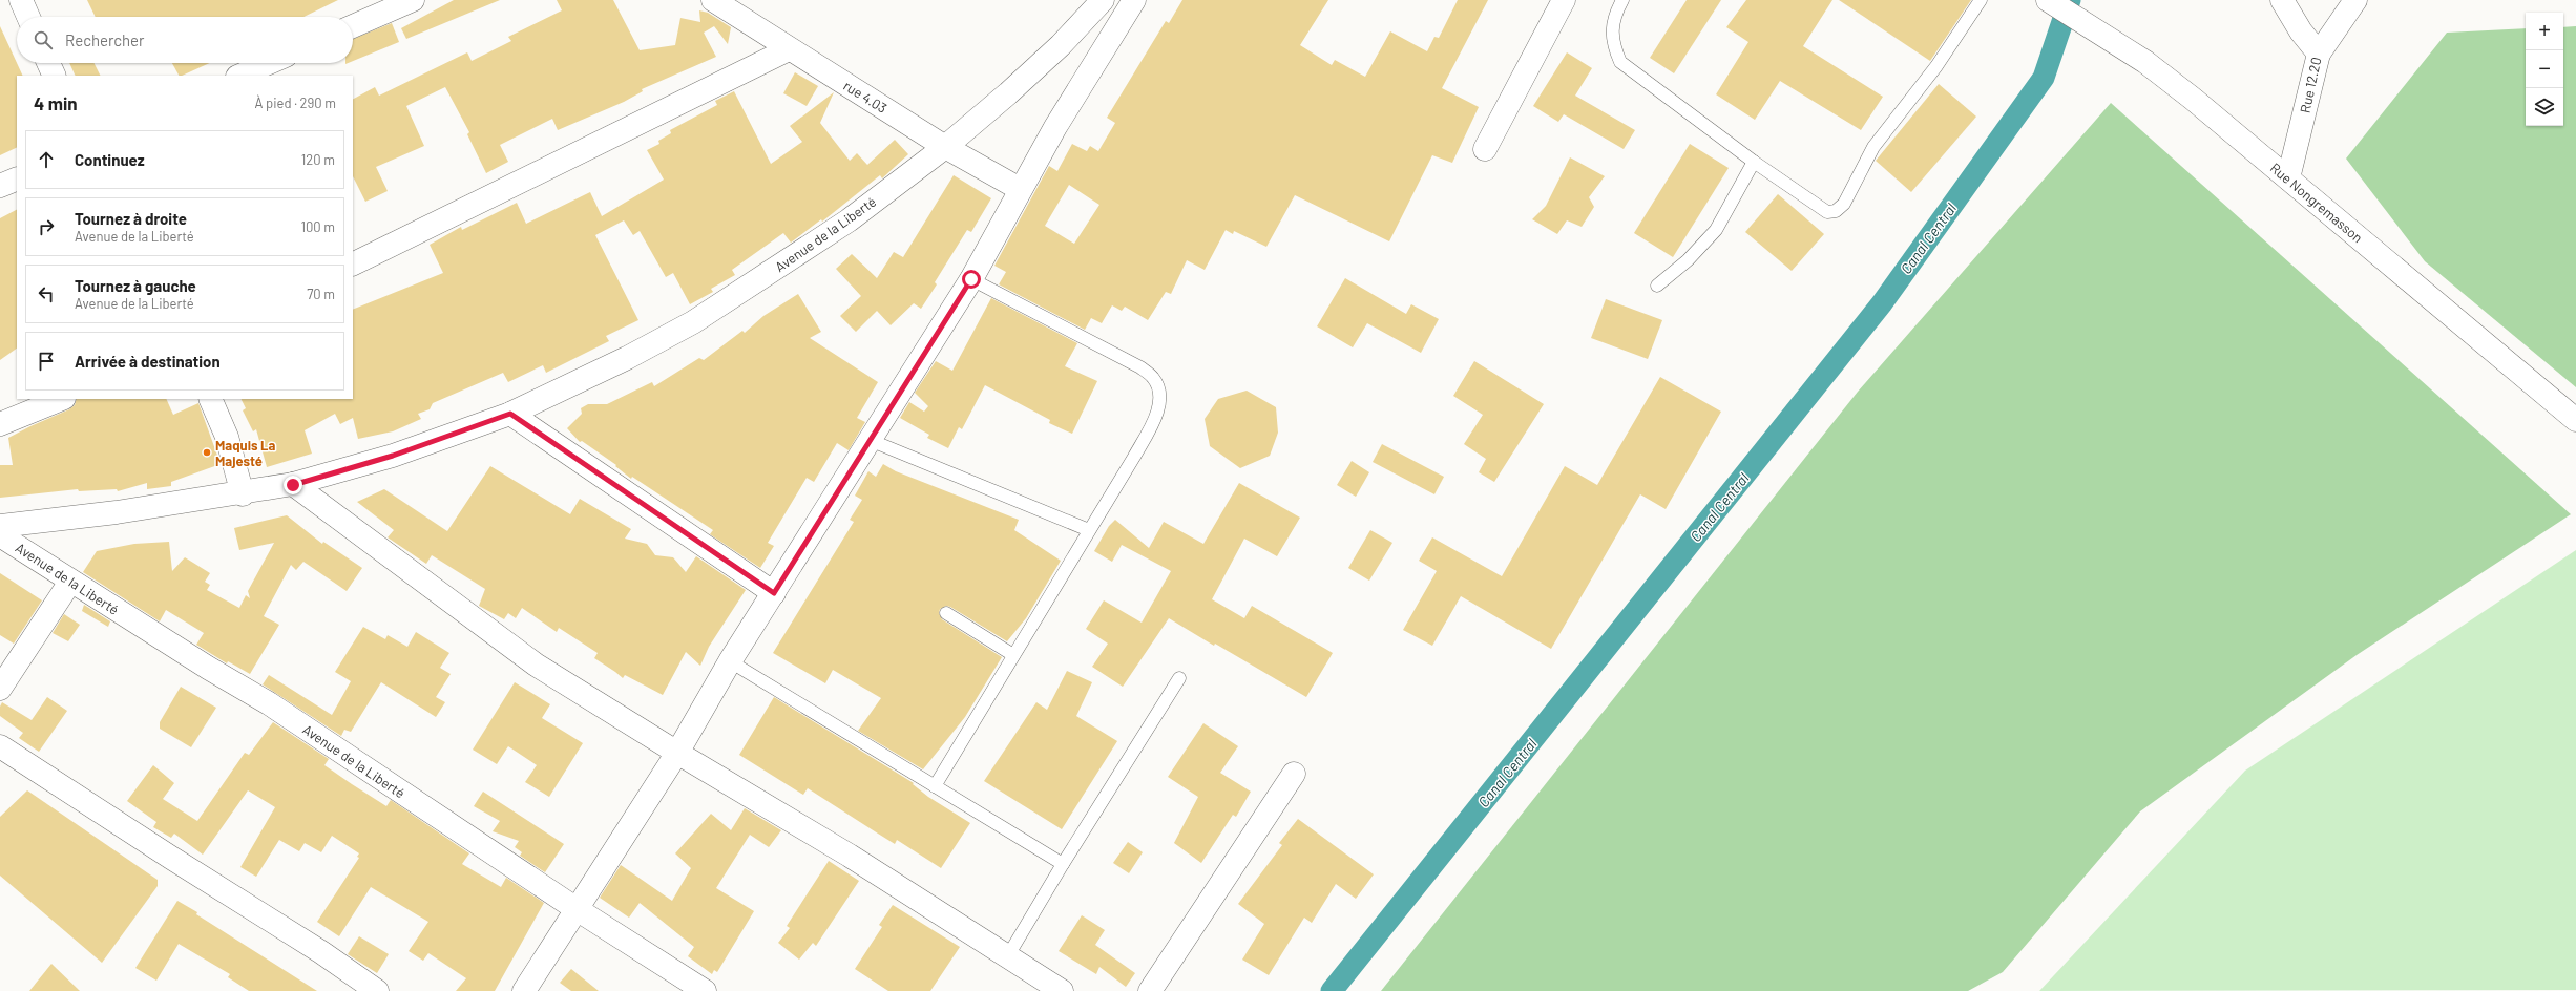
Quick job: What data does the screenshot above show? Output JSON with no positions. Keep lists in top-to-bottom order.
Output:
{
  "streets": {
    "street": [
      "Rue 12.20",
      "rue 4.03",
      "Rue Nongremasson",
      "Avenue de la Liberté"
    ]
  },
  "crossings": [
    ["Rue 12.20", "Rue Nongremasson"],
    ["rue 4.03", "Avenue de la Liberté"]
  ],
  "water": ["Canal Central"],
  "places": ["Maquis La Majesté"],
  "page": {
    "map_buttons": ["+", "−"],
    "search": "Rechercher",
    "heading": ["4 min", "À pied · 290 m"],
    "list": [
      ["Continuez", "120 m"],
      ["Tournez à droite", "Avenue de la Liberté", "100 m"],
      ["Tournez à gauche", "Avenue de la Liberté", "70 m"],
      "Arrivée à destination"
    ]
  }
}
